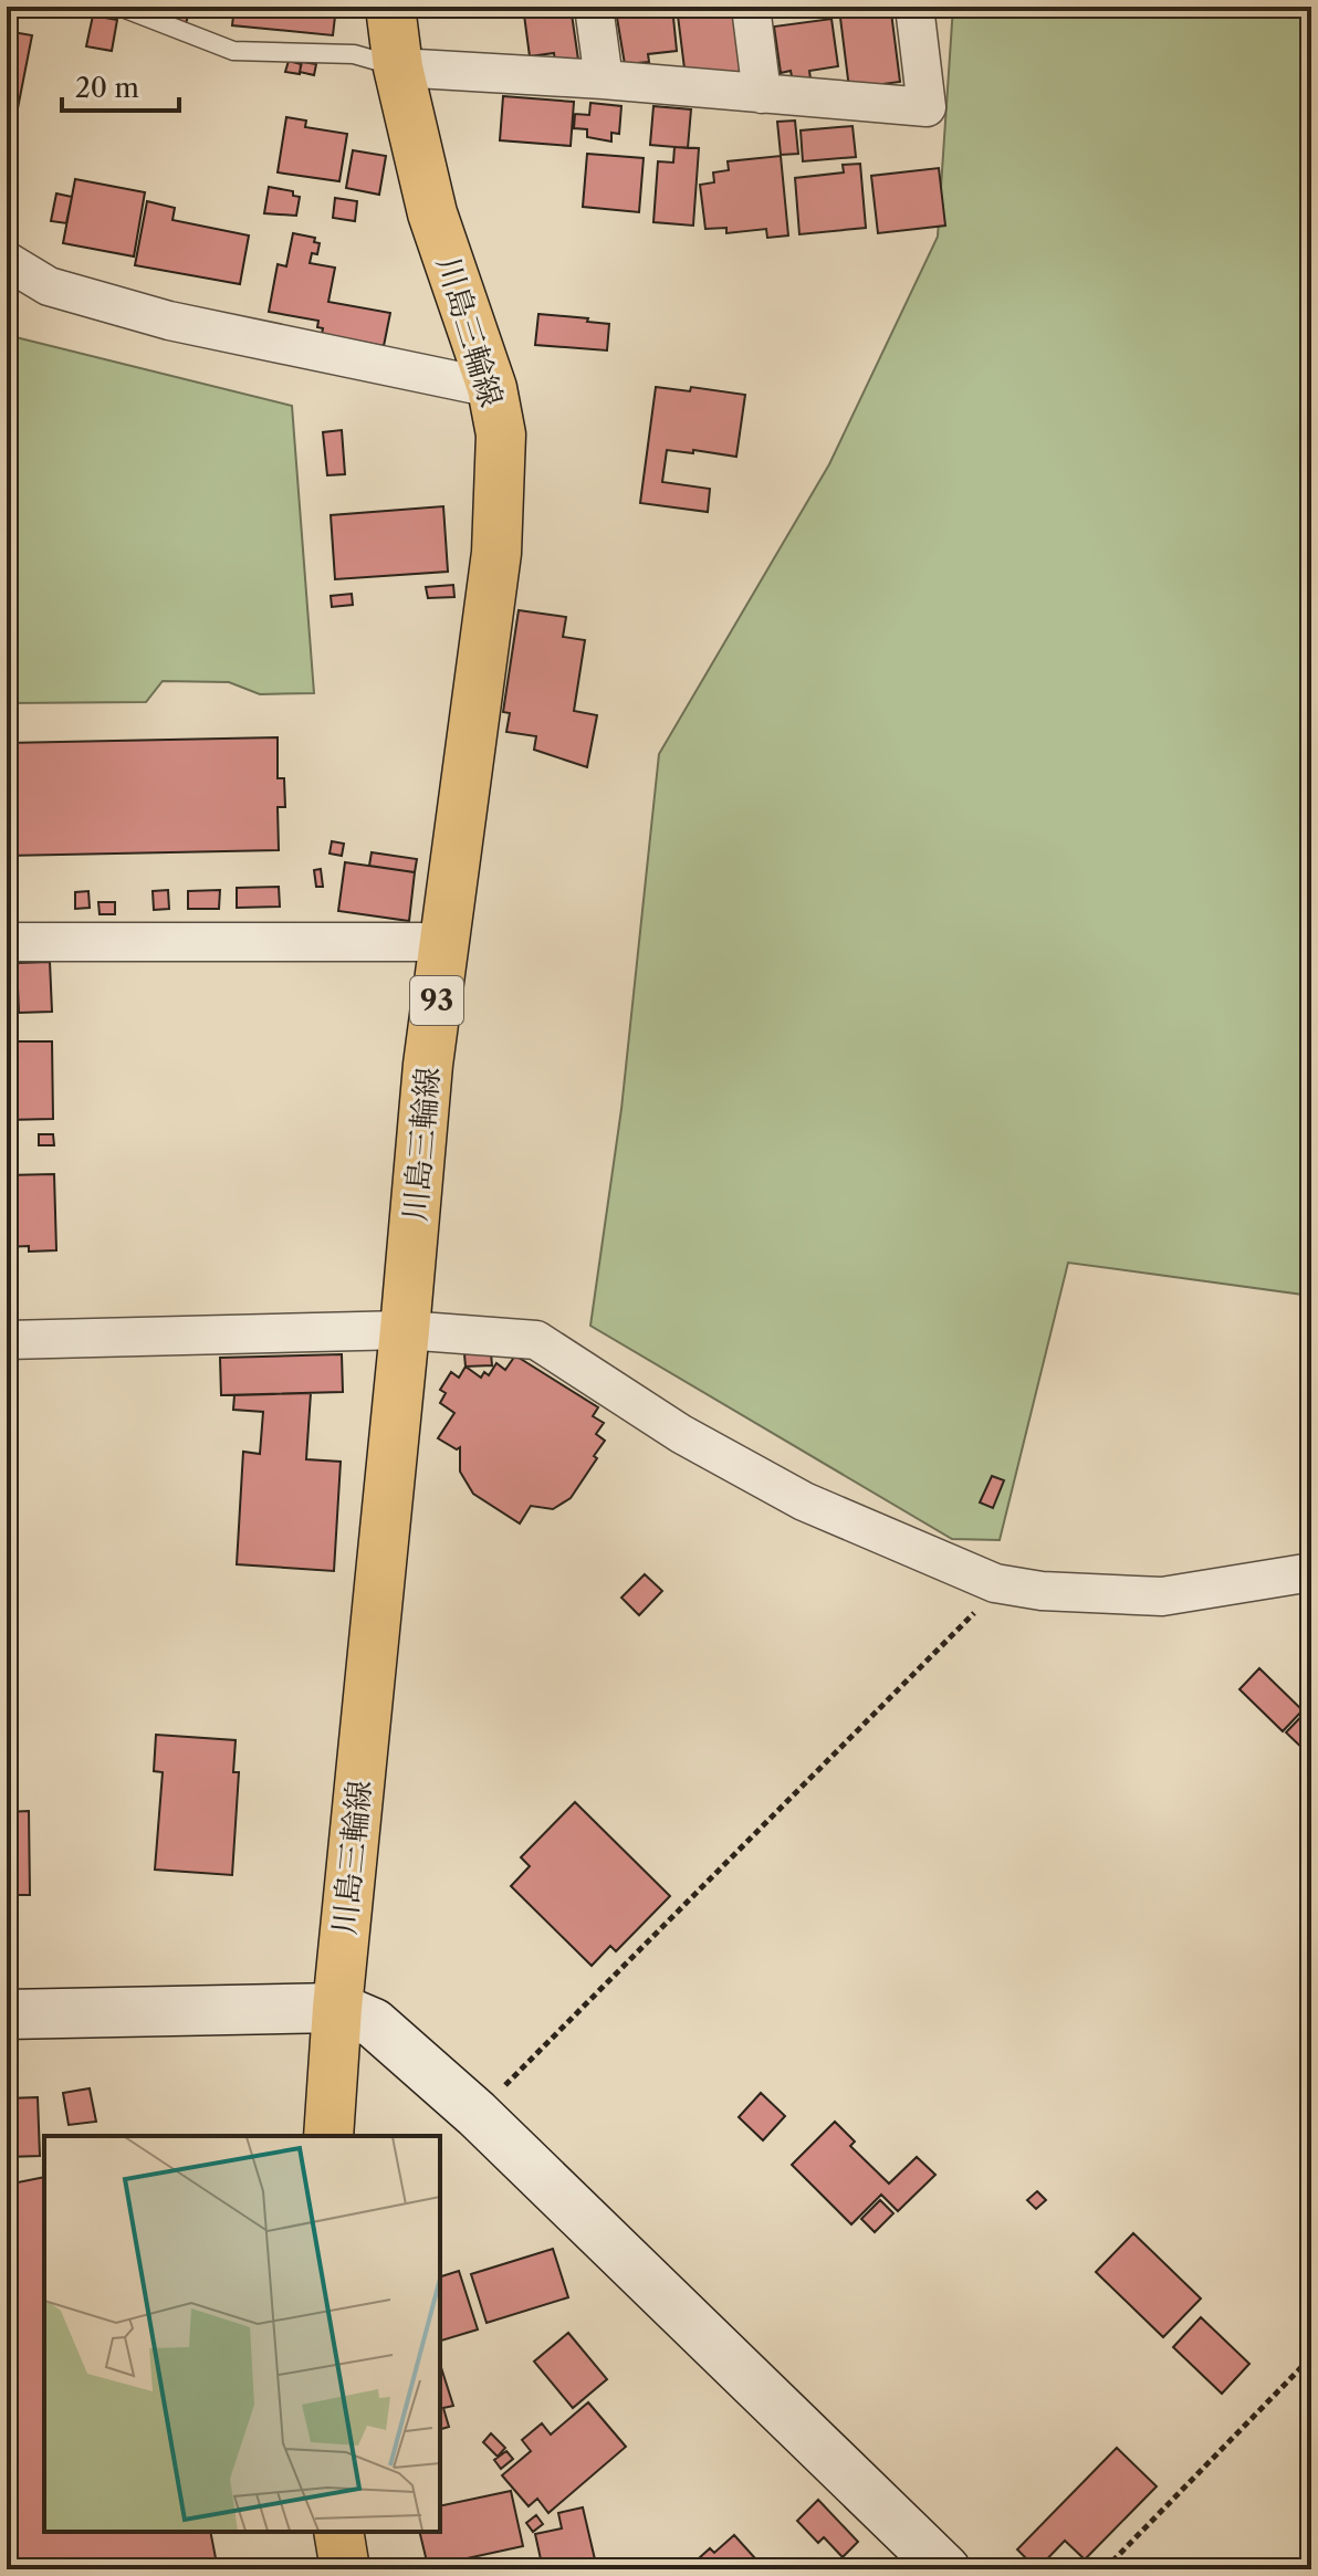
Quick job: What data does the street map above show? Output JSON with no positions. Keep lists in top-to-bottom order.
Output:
{
  "streets": {
    "main road": ["川島三輪線", "93"]
  },
  "scale_bar": "20 m"
}
